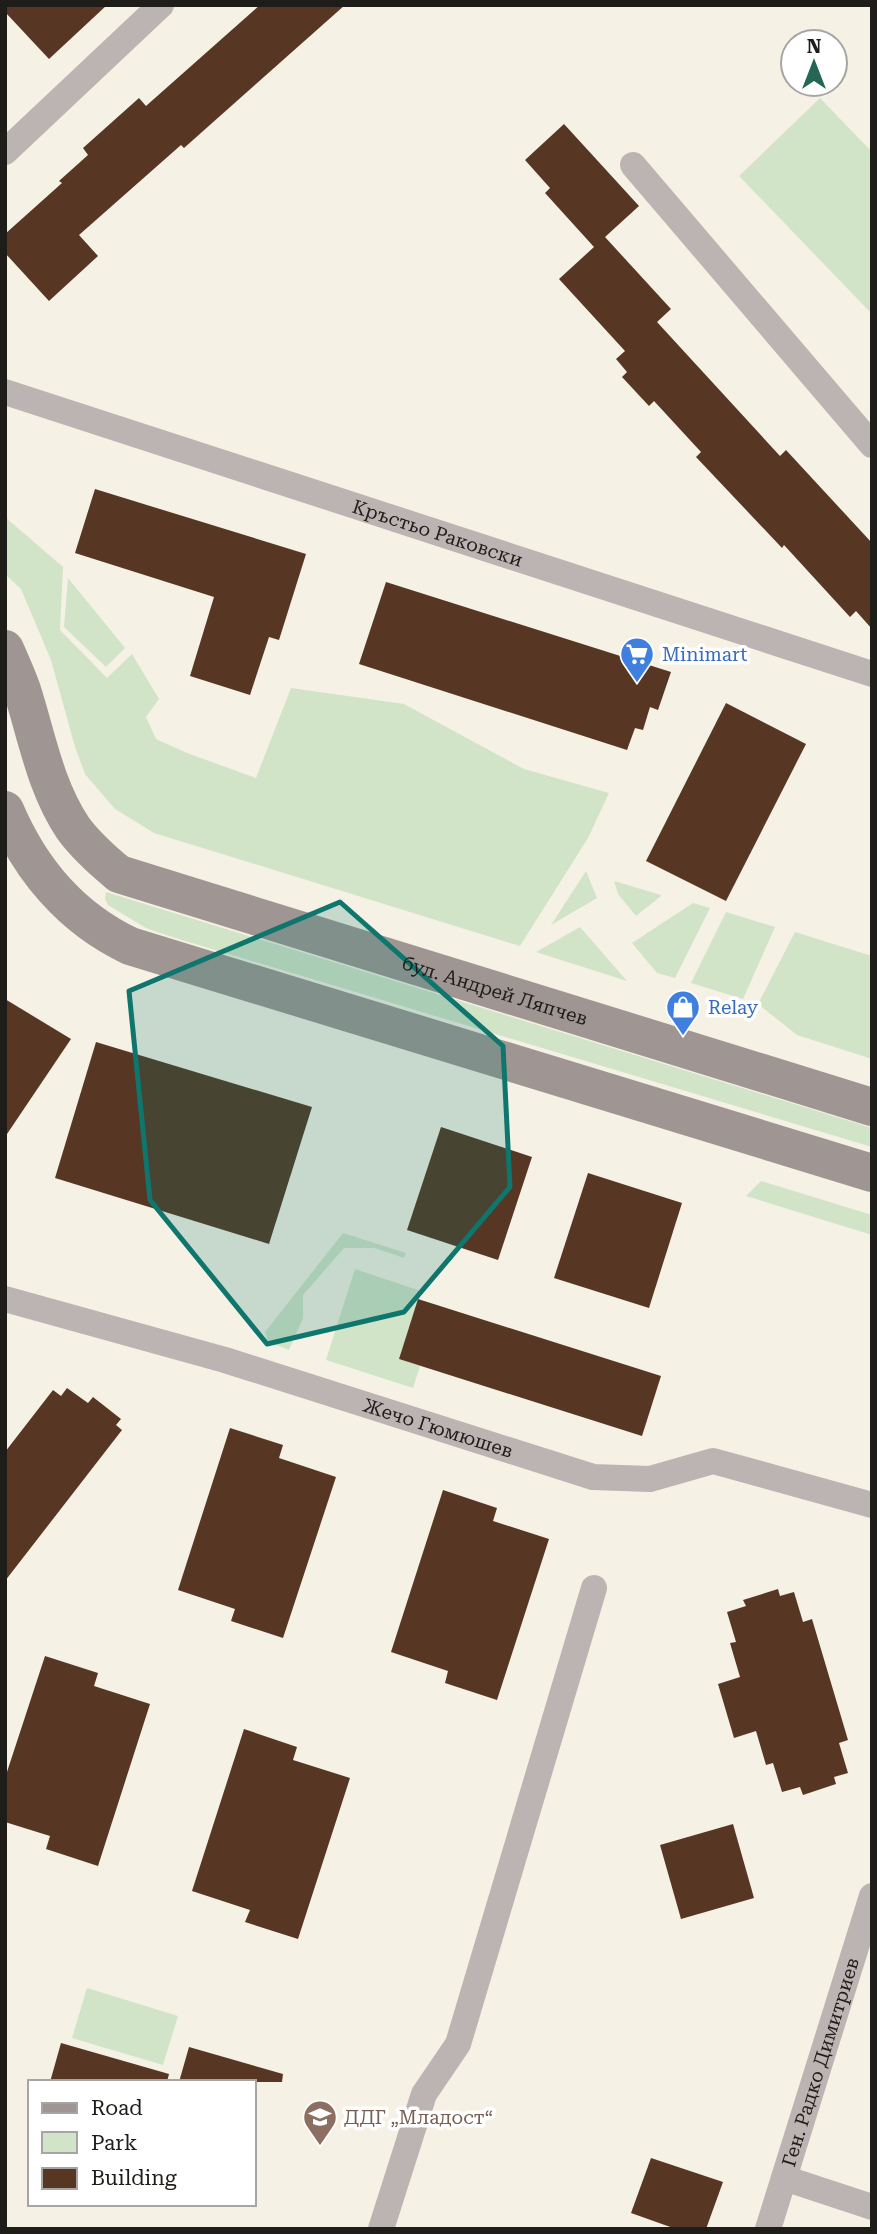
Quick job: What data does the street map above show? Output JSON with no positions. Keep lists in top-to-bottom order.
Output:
{
  "streets": {
    "main road": ["бул. Андрей Ляпчев"],
    "street": ["Кръстьо Раковски", "Жечо Гюмюшев", "Ген. Радко Димитриев"]
  },
  "places": {
    "supermarket": ["Minimart"],
    "shop": ["Relay"],
    "school or university": ["ДДГ „Младост“"]
  },
  "legend": ["Road", "Park", "Building"],
  "north": "top"
}
